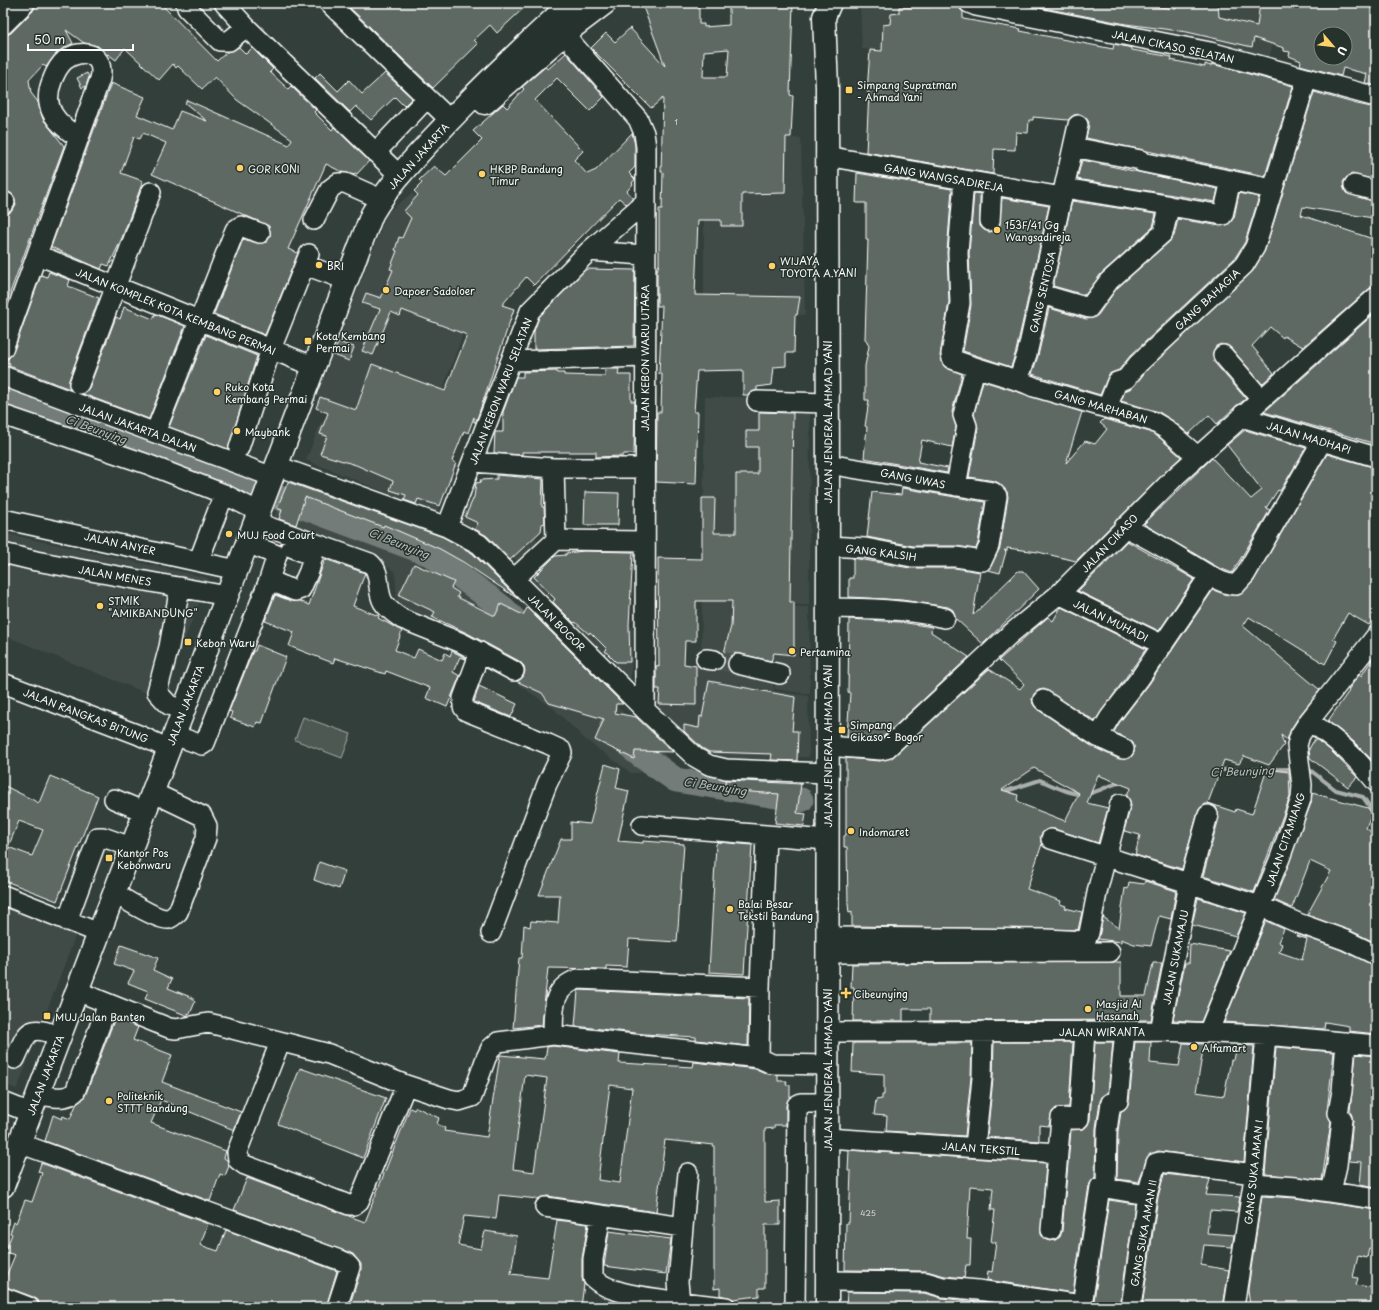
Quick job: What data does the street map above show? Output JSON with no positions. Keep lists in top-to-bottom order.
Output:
{
  "streets": {
    "main road": ["JALAN JAKARTA", "JALAN JENDERAL AHMAD YANI"],
    "street": [
      "JALAN CIKASO SELATAN",
      "GANG WANGSADIREJA",
      "GANG SENTOSA",
      "GANG BAHAGIA",
      "JALAN KOMPLEK KOTA KEMBANG PERMAI",
      "JALAN KEBON WARU UTARA",
      "JALAN KEBON WARU SELATAN",
      "GANG MARHABAN",
      "JALAN JAKARTA DALAN",
      "JALAN MADHAPI",
      "GANG UWAS",
      "JALAN ANYER",
      "JALAN CIKASO",
      "GANG KALSIH",
      "JALAN MENES",
      "JALAN MUHADI",
      "JALAN BOGOR",
      "JALAN RANGKAS BITUNG",
      "JALAN CITAMIANG",
      "JALAN SUKAMAJU",
      "JALAN WIRANTA",
      "JALAN TEKSTIL",
      "GANG SUKA AMAN I",
      "GANG SUKA AMAN II"
    ]
  },
  "crossings": [
    ["JALAN CIKASO SELATAN", "GANG BAHAGIA"],
    ["JALAN JAKARTA", "JALAN KOMPLEK KOTA KEMBANG PERMAI"],
    ["JALAN JAKARTA", "JALAN JAKARTA DALAN"],
    ["JALAN JAKARTA", "JALAN ANYER"],
    ["JALAN JAKARTA", "JALAN MENES"],
    ["JALAN JAKARTA", "JALAN BOGOR"],
    ["JALAN JAKARTA", "JALAN RANGKAS BITUNG"],
    ["GANG WANGSADIREJA", "GANG SENTOSA"],
    ["GANG WANGSADIREJA", "JALAN JENDERAL AHMAD YANI"],
    ["GANG SENTOSA", "GANG MARHABAN"],
    ["GANG BAHAGIA", "GANG MARHABAN"],
    ["JALAN KEBON WARU UTARA", "JALAN KEBON WARU SELATAN"],
    ["JALAN KEBON WARU UTARA", "JALAN BOGOR"],
    ["JALAN KEBON WARU SELATAN", "JALAN BOGOR"],
    ["GANG MARHABAN", "JALAN CIKASO"],
    ["JALAN JENDERAL AHMAD YANI", "GANG UWAS"],
    ["JALAN JENDERAL AHMAD YANI", "JALAN CIKASO"],
    ["JALAN JENDERAL AHMAD YANI", "GANG KALSIH"],
    ["JALAN JENDERAL AHMAD YANI", "JALAN BOGOR"],
    ["JALAN JENDERAL AHMAD YANI", "JALAN WIRANTA"],
    ["JALAN JENDERAL AHMAD YANI", "JALAN TEKSTIL"],
    ["JALAN JAKARTA DALAN", "JALAN BOGOR"],
    ["JALAN MADHAPI", "JALAN CIKASO"],
    ["GANG UWAS", "GANG KALSIH"],
    ["JALAN CIKASO", "JALAN MUHADI"],
    ["JALAN CITAMIANG", "JALAN WIRANTA"],
    ["JALAN SUKAMAJU", "JALAN WIRANTA"],
    ["JALAN WIRANTA", "GANG SUKA AMAN I"],
    ["GANG SUKA AMAN I", "GANG SUKA AMAN II"]
  ],
  "water": ["Ci Beunying"],
  "places": {
    "transit": [
      "Simpang Supratman - Ahmad Yani",
      "Kota Kembang Permai",
      "Kebon Waru",
      "Simpang Cikaso - Bogor",
      "Kantor Pos Kebonwaru",
      "MUJ Jalan Banten"
    ],
    "other": [
      "GOR KONI",
      "HKBP Bandung Timur",
      "153F/41 Gg Wangsadireja",
      "BRI",
      "WIJAYA TOYOTA A.YANI",
      "Dapoer Sadoloer",
      "Ruko Kota Kembang Permai",
      "Maybank",
      "MUJ Food Court",
      "STMIK \"AMIKBANDUNG\"",
      "Pertamina",
      "Indomaret",
      "Balai Besar Tekstil Bandung",
      "Masjid Al Hasanah",
      "Alfamart",
      "Politeknik STTT Bandung"
    ],
    "health": ["Cibeunying"]
  },
  "house_numbers": ["1", "425"],
  "scale_bar": "50 m",
  "north": "bottom right"
}
